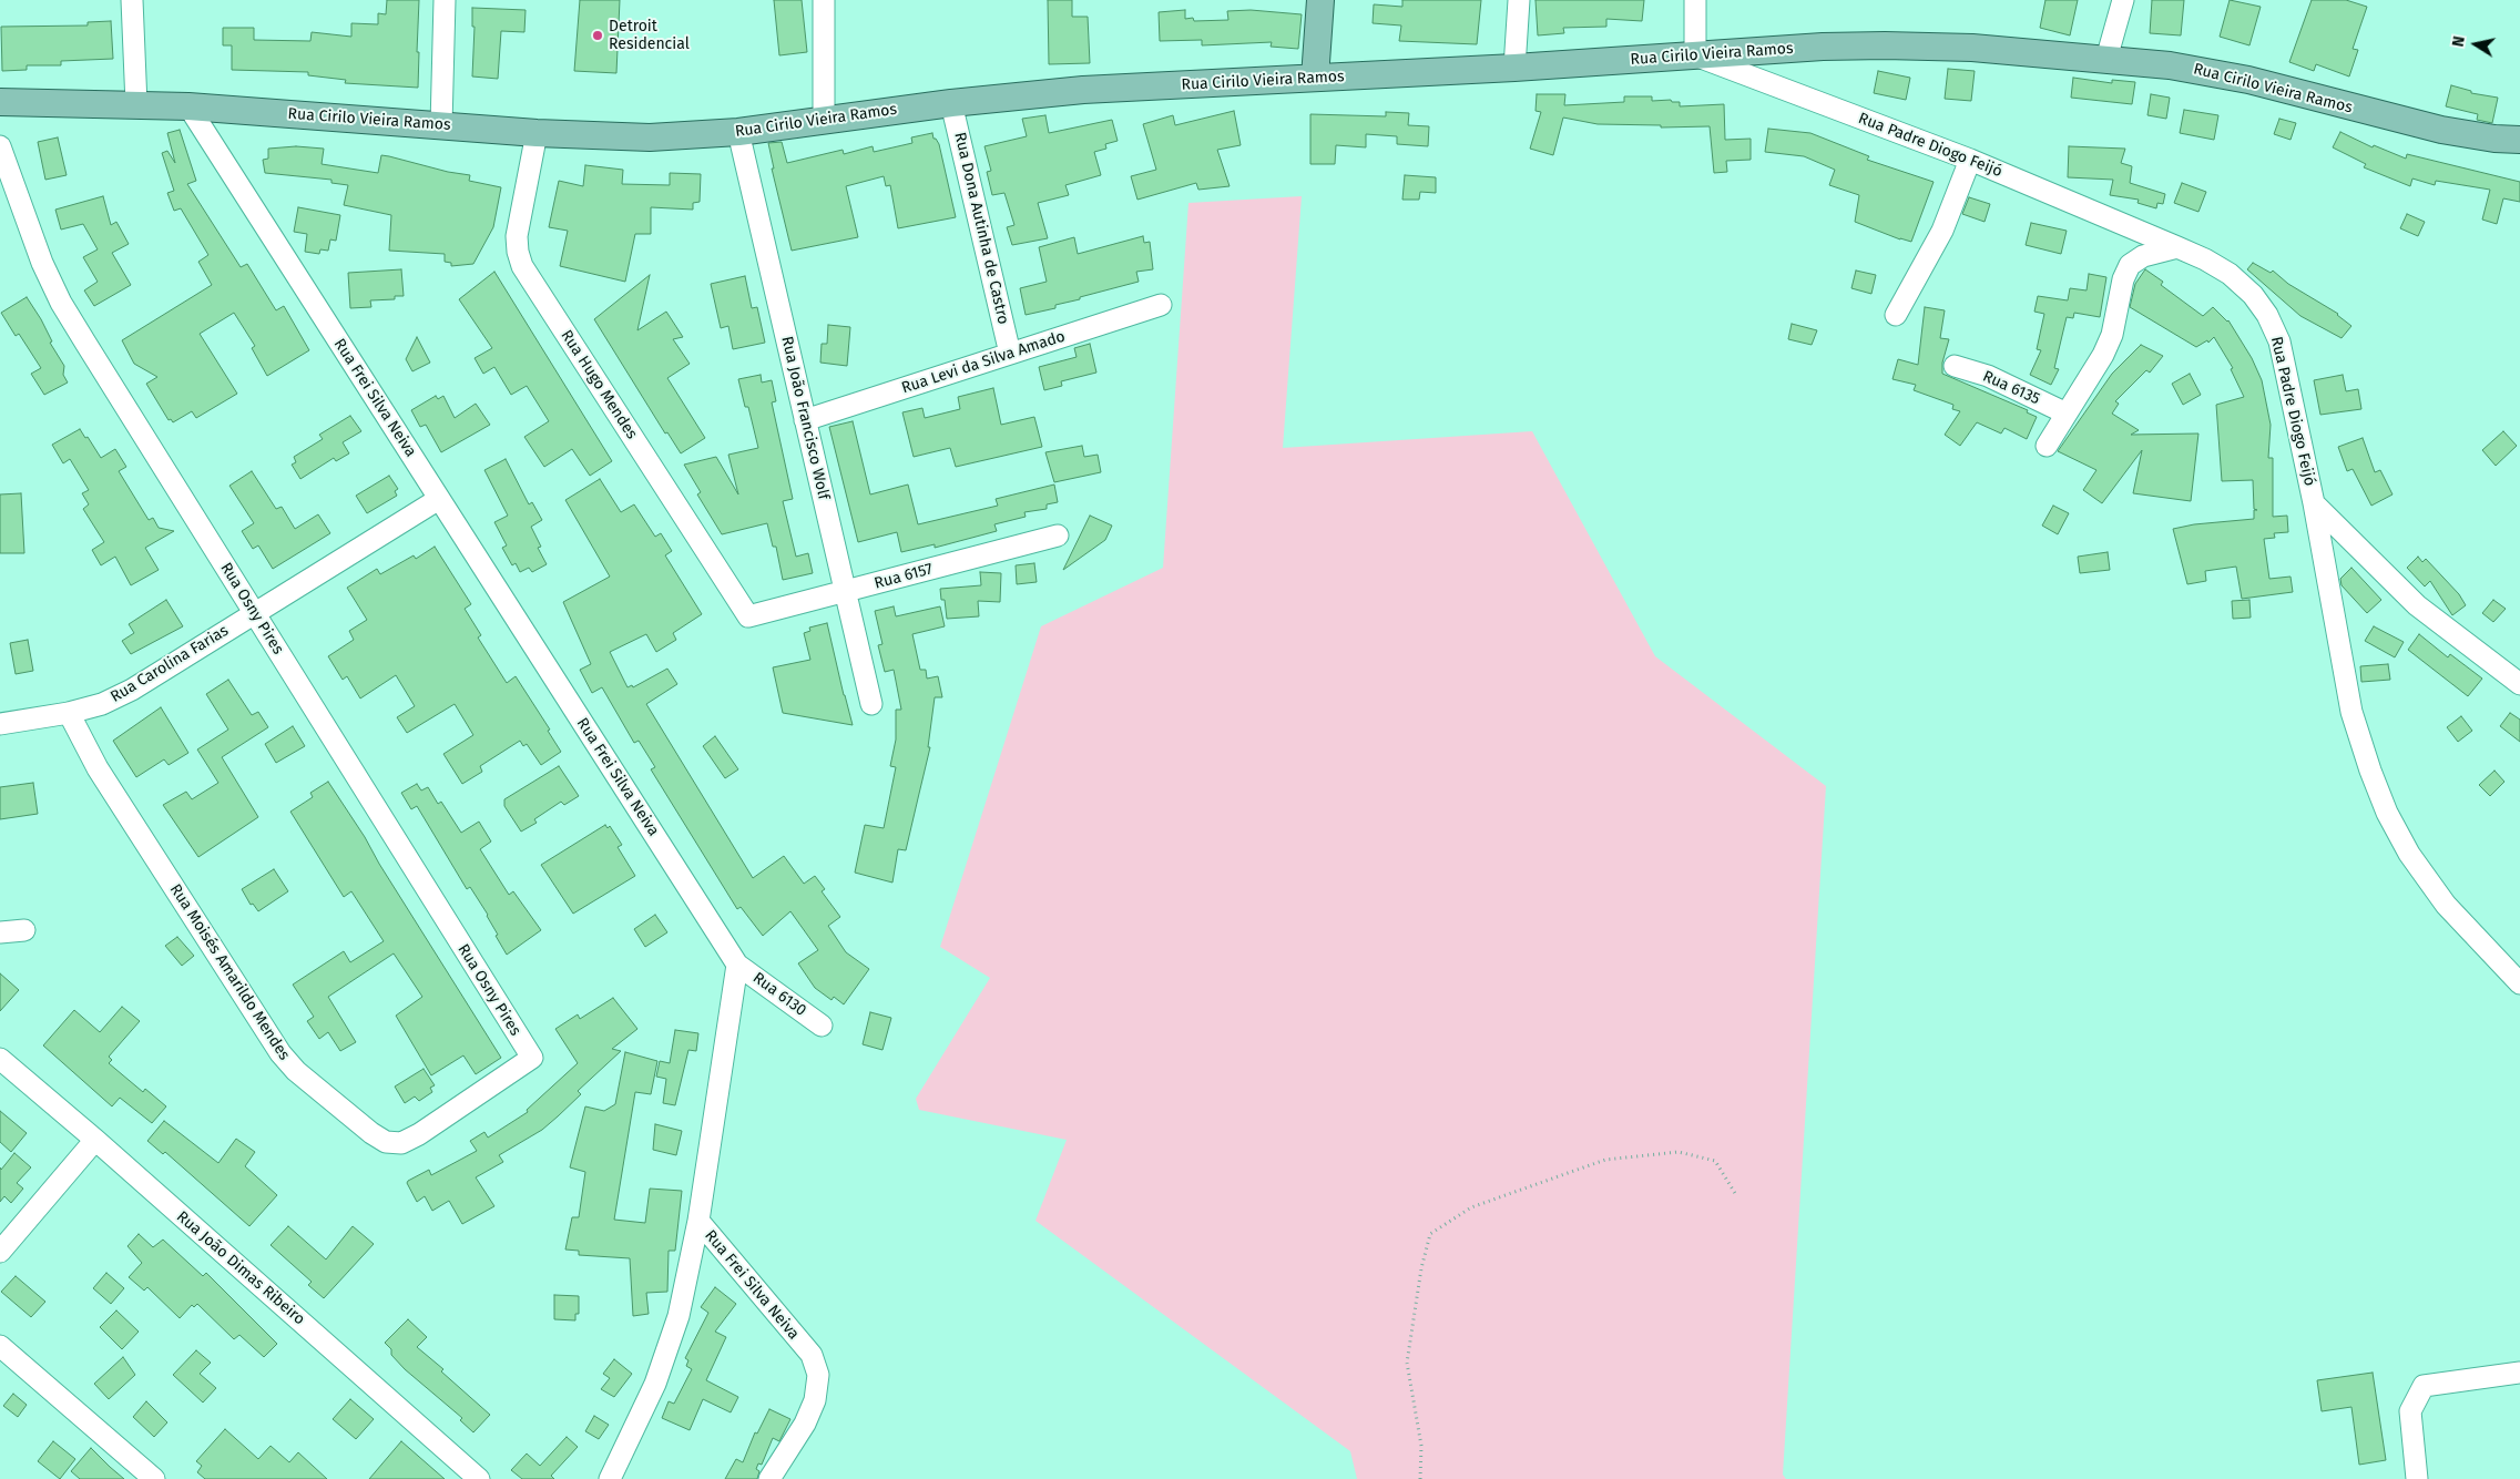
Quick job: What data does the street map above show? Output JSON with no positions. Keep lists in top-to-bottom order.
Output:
{
  "streets": {
    "main road": ["Rua Cirilo Vieira Ramos"],
    "street": [
      "Rua Padre Diogo Feijó",
      "Rua Dona Autinha de Castro",
      "Rua Levi da Silva Amado",
      "Rua Hugo Mendes",
      "Rua 6135",
      "Rua Frei Silva Neiva",
      "Rua João Francisco Wolf",
      "Rua 6157",
      "Rua Osny Pires",
      "Rua Carolina Farias",
      "Rua Moisés Amarildo Mendes",
      "Rua 6130",
      "Rua João Dimas Ribeiro"
    ]
  },
  "crossings": [
    ["Rua Cirilo Vieira Ramos", "Rua Padre Diogo Feijó"],
    ["Rua Cirilo Vieira Ramos", "Rua Dona Autinha de Castro"],
    ["Rua Cirilo Vieira Ramos", "Rua Hugo Mendes"],
    ["Rua Cirilo Vieira Ramos", "Rua Frei Silva Neiva"],
    ["Rua Cirilo Vieira Ramos", "Rua João Francisco Wolf"],
    ["Rua Dona Autinha de Castro", "Rua Levi da Silva Amado"],
    ["Rua Levi da Silva Amado", "Rua João Francisco Wolf"],
    ["Rua Hugo Mendes", "Rua 6157"],
    ["Rua Frei Silva Neiva", "Rua Carolina Farias"],
    ["Rua Frei Silva Neiva", "Rua 6130"],
    ["Rua João Francisco Wolf", "Rua 6157"],
    ["Rua Osny Pires", "Rua Carolina Farias"],
    ["Rua Osny Pires", "Rua Moisés Amarildo Mendes"],
    ["Rua Carolina Farias", "Rua Moisés Amarildo Mendes"]
  ],
  "places": ["Detroit Residencial"],
  "north": "left"
}
